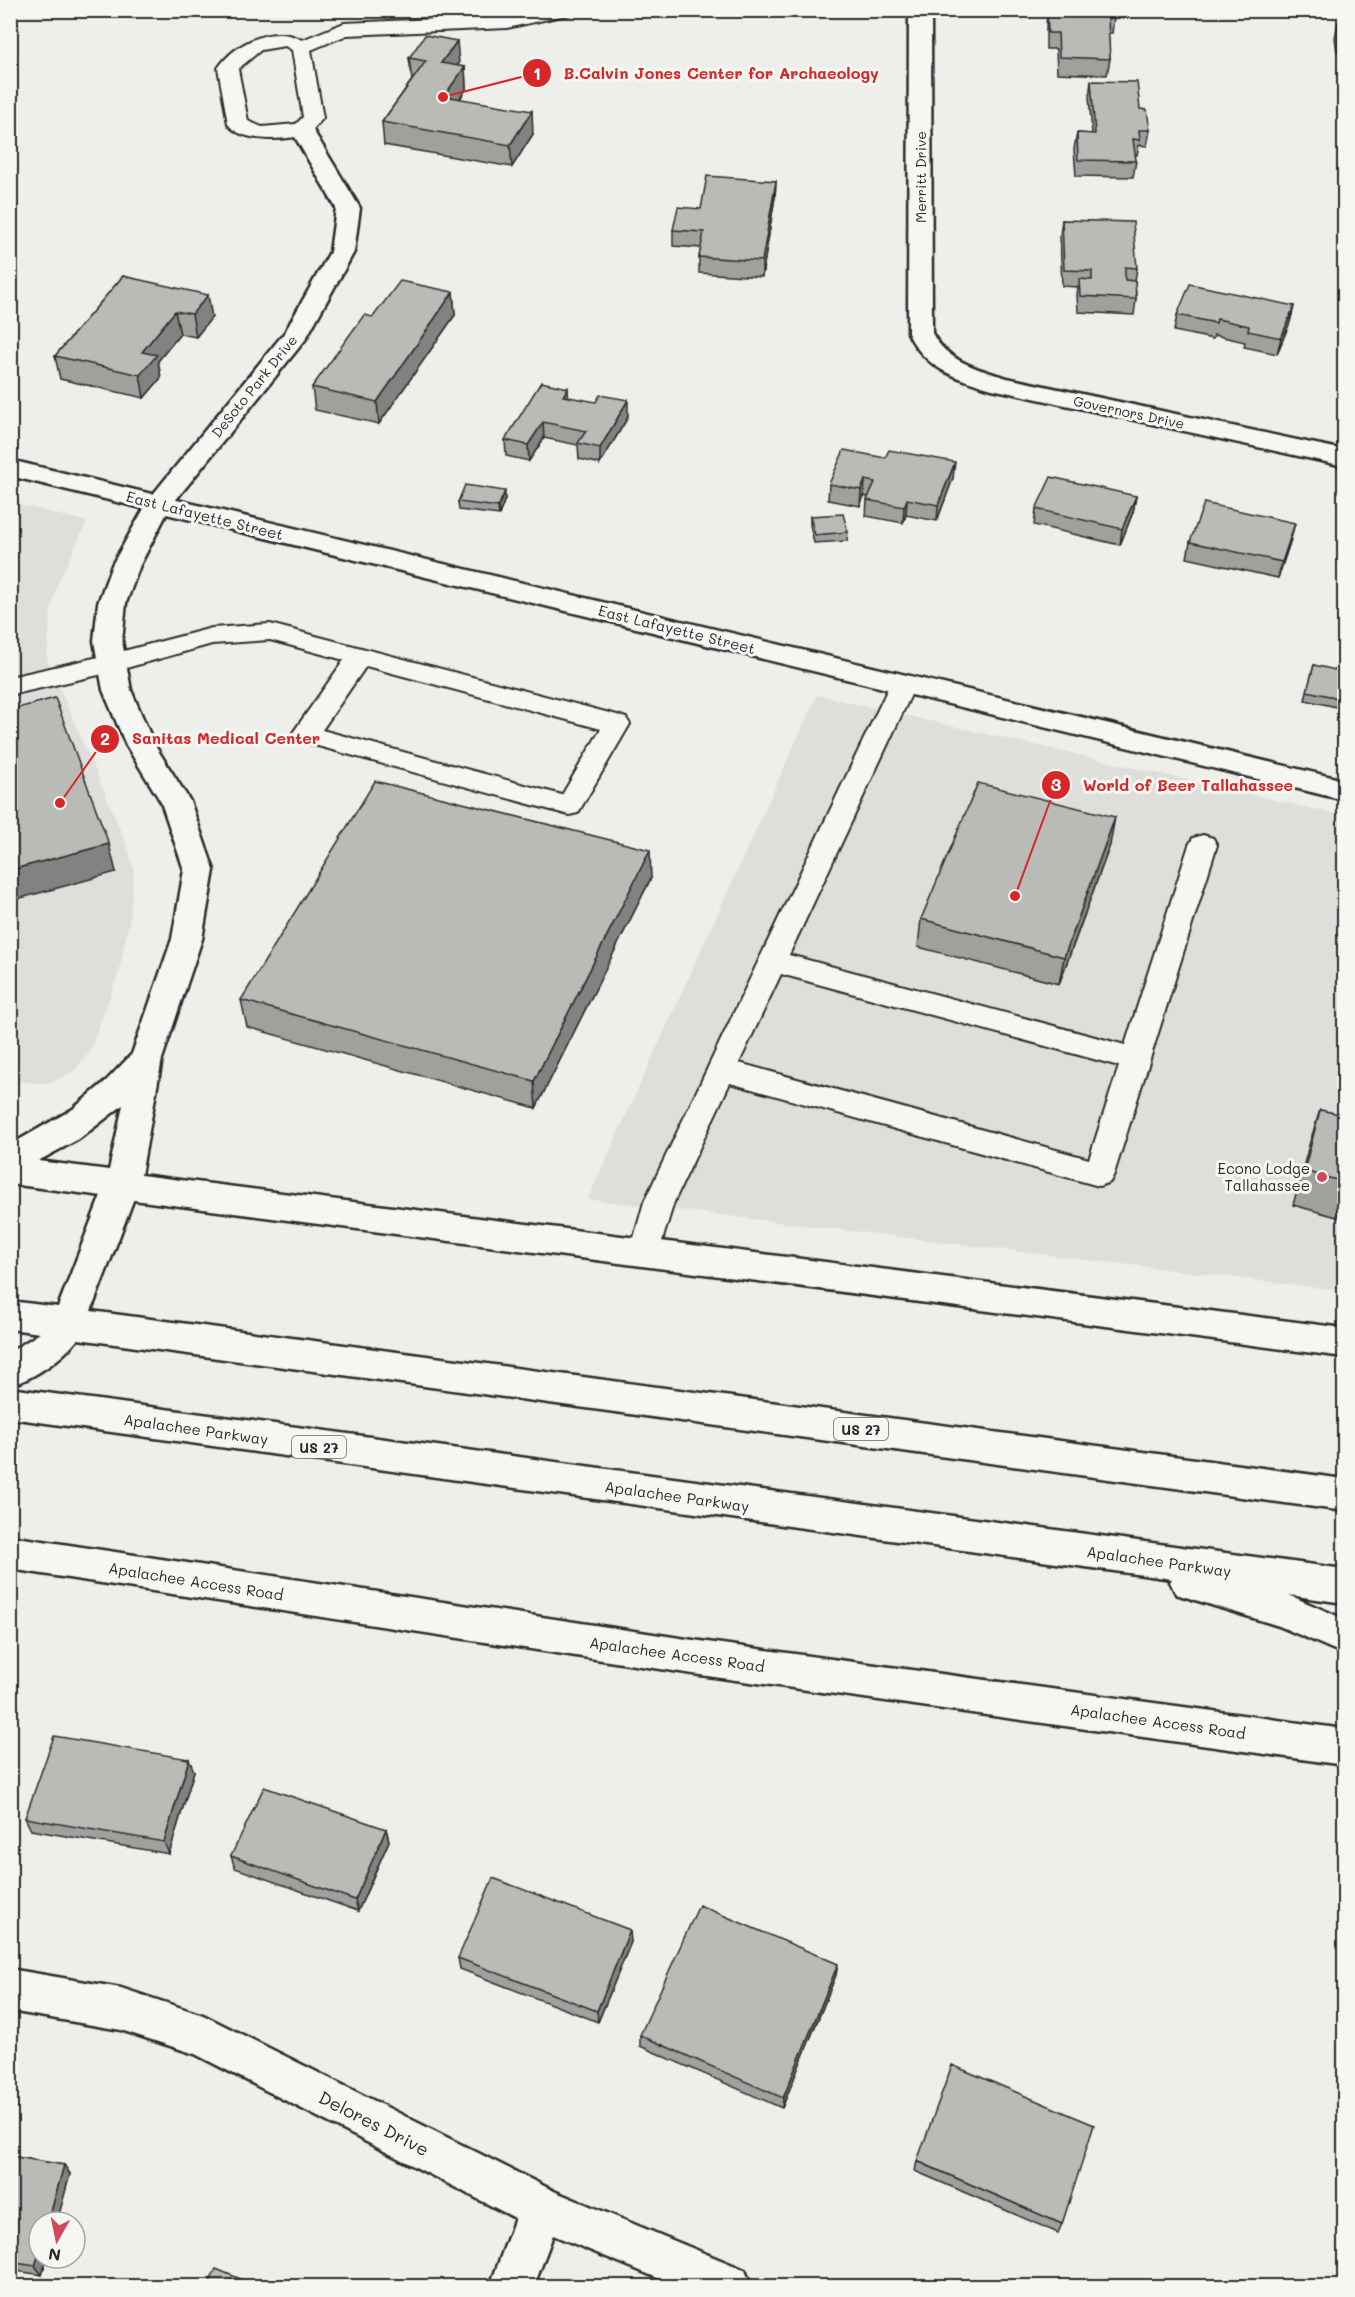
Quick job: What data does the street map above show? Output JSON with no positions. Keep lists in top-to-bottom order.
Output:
{
  "streets": {
    "street": [
      "Merritt Drive",
      "DeSoto Park Drive",
      "Governors Drive",
      "East Lafayette Street",
      "Apalachee Parkway",
      "US 27",
      "Apalachee Access Road",
      "Delores Drive"
    ]
  },
  "crossings": [
    ["Merritt Drive", "Governors Drive"],
    ["DeSoto Park Drive", "East Lafayette Street"]
  ],
  "places": [
    "B.Calvin Jones Center for Archaeology",
    "Sanitas Medical Center",
    "World of Beer Tallahassee",
    "Econo Lodge Tallahassee"
  ],
  "north": "bottom"
}
